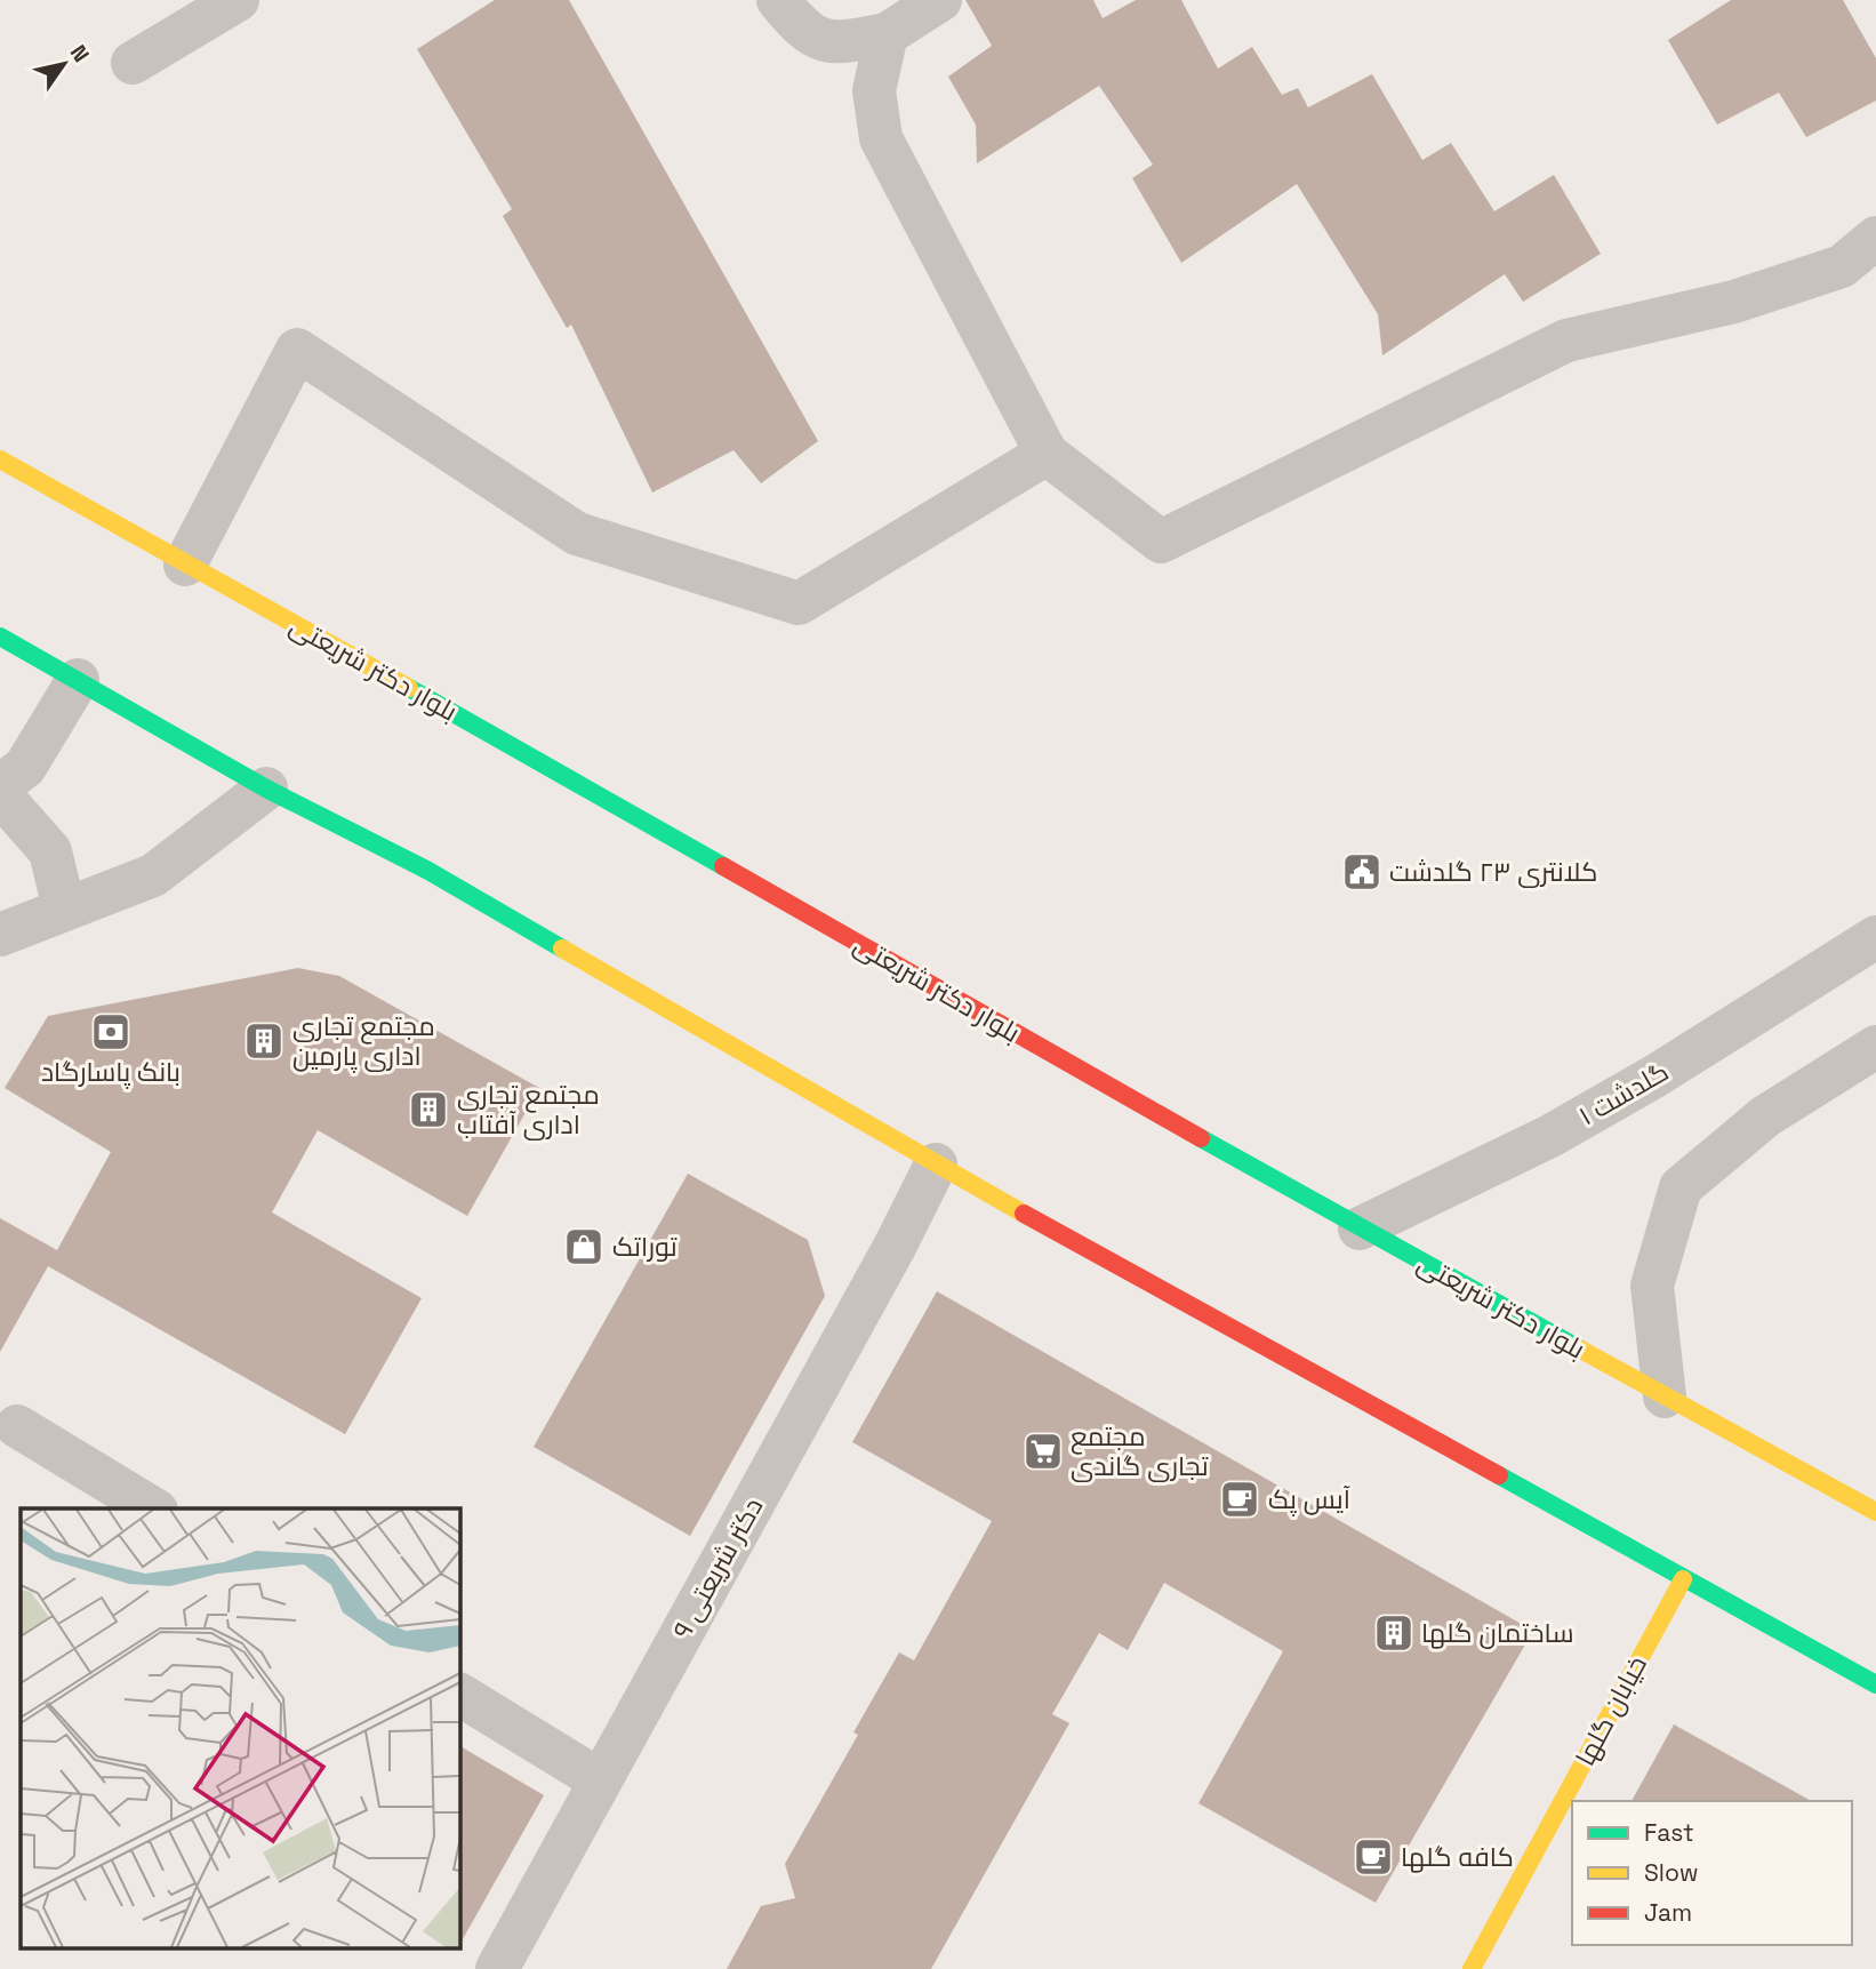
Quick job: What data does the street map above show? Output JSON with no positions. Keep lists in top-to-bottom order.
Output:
{
  "streets": {
    "main road": ["بلوار دکتر شریعتی", "خیابان گلها"],
    "street": ["گلدشت ۱", "دکتر شریعتی ۹"]
  },
  "crossings": [
    ["بلوار دکتر شریعتی", "گلدشت ۱"]
  ],
  "places": {
    "public building": ["کلانتری ۲۳ گلدشت"],
    "bank": ["بانک پاسارگاد"],
    "building": ["مجتمع تجاری اداری پارمین", "مجتمع تجاری اداری آفتاب", "ساختمان گلها"],
    "shop": ["توراتک"],
    "supermarket": ["مجتمع تجاری گاندی"],
    "cafe": ["آیس پک", "کافه گلها"]
  },
  "legend": ["Fast", "Slow", "Jam"],
  "north": "top right"
}
